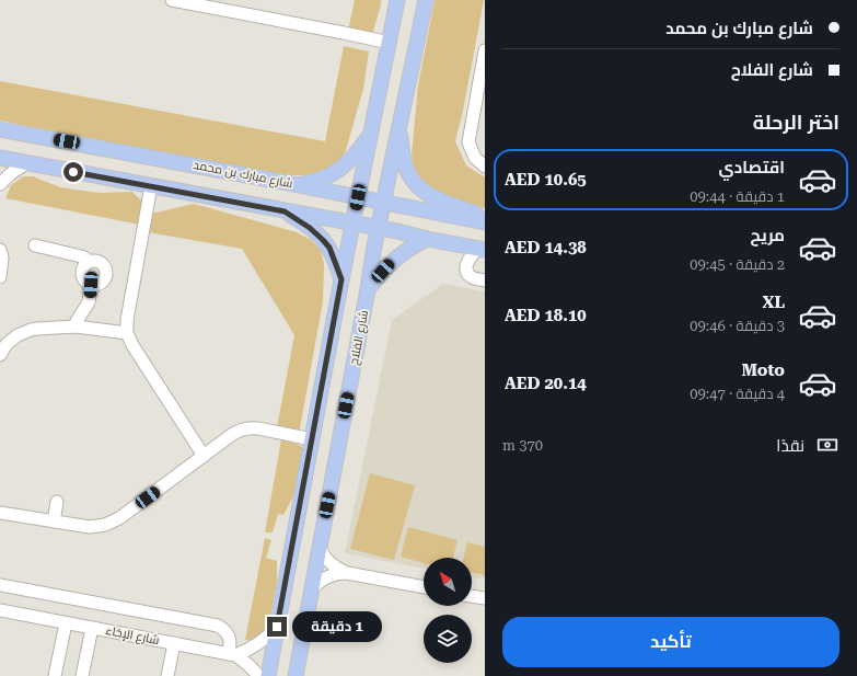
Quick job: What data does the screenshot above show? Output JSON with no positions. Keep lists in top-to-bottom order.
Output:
{
  "streets": {
    "main road": ["شارع مبارك بن محمد", "شارع الفلاح"],
    "street": ["شارع الإخاء"]
  },
  "crossings": [
    ["شارع مبارك بن محمد", "شارع الفلاح"]
  ],
  "north": "top left",
  "page": {
    "banner": ["شارع مبارك بن محمد", "شارع الفلاح"],
    "heading": "اختر الرحلة",
    "list": [
      {
        "name": "اقتصادي",
        "note": "1 دقيقة · 09:44",
        "value": "AED 10.65"
      },
      {
        "name": "مريح",
        "note": "2 دقيقة · 09:45",
        "value": "AED 14.38"
      },
      {
        "name": "XL",
        "note": "3 دقيقة · 09:46",
        "value": "AED 18.10"
      },
      {
        "name": "Moto",
        "note": "4 دقيقة · 09:47",
        "value": "AED 20.14"
      }
    ],
    "pay": ["نقدًا", "370 m"],
    "buttons": "تأكيد",
    "bubble": "1 دقيقة"
  }
}
